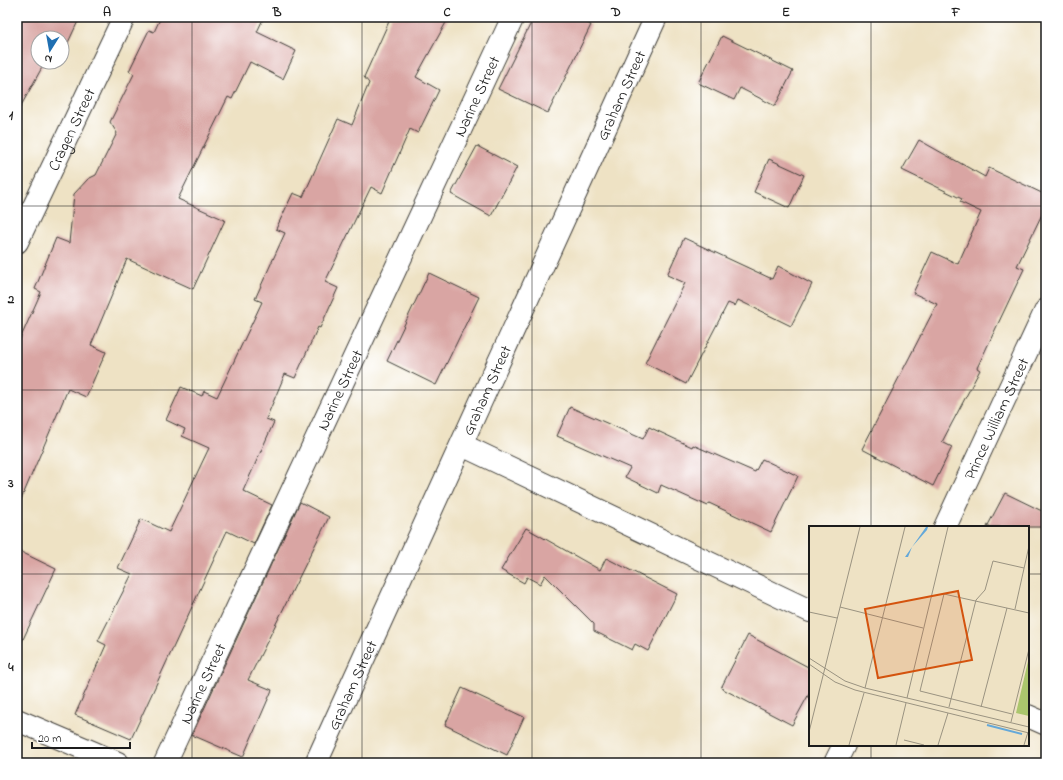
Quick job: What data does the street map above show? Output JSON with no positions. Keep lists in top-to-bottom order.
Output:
{
  "streets": {
    "street": [
      "Graham Street",
      "Narine Street",
      "Cragen Street",
      "Prince William Street"
    ]
  },
  "scale_bar": "20 m",
  "north": "bottom",
  "grid": {
    "columns": [
      "A",
      "B",
      "C",
      "D",
      "E",
      "F"
    ],
    "rows": [
      "1",
      "2",
      "3",
      "4"
    ]
  }
}
